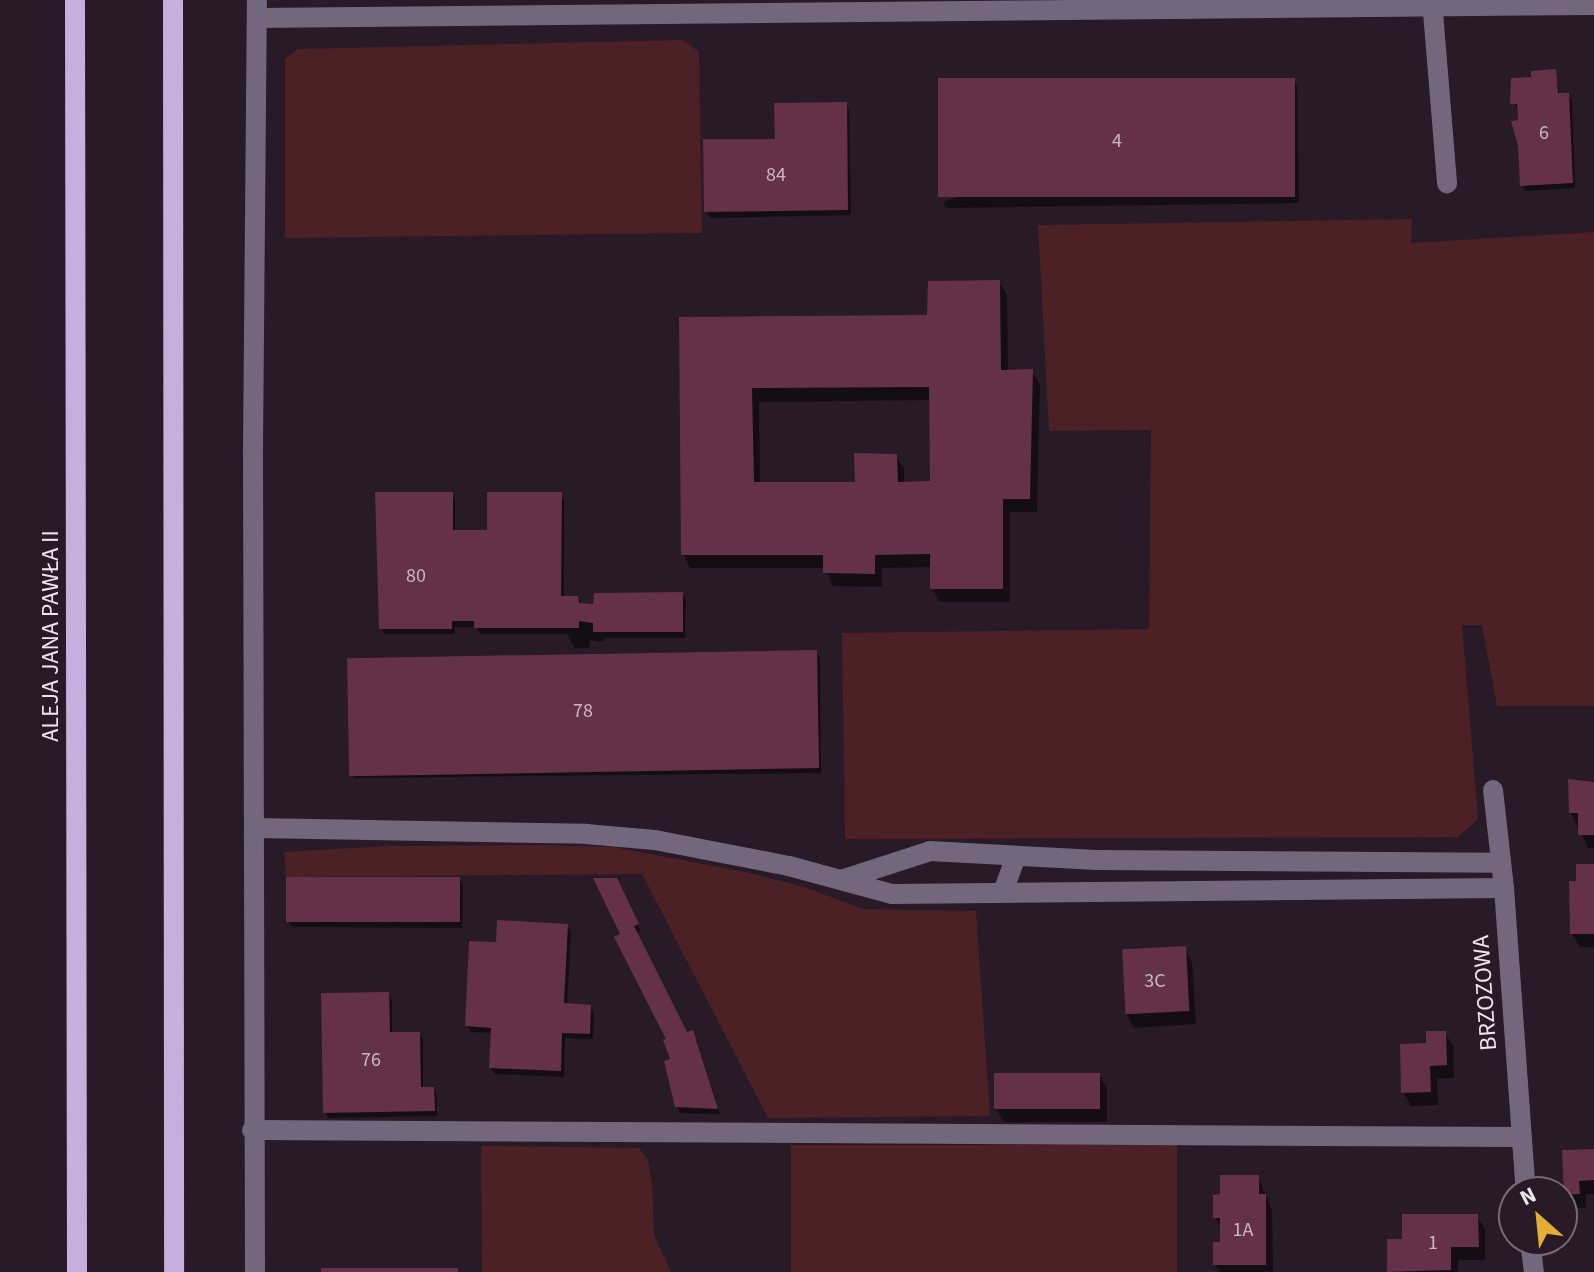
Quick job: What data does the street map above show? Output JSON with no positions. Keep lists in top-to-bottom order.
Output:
{
  "streets": {
    "main road": ["ALEJA JANA PAWŁA II"],
    "street": ["BRZOZOWA"]
  },
  "house_numbers": [
    "6",
    "4",
    "84",
    "80",
    "78",
    "3C",
    "76",
    "1A",
    "1"
  ],
  "north": "top left"
}
